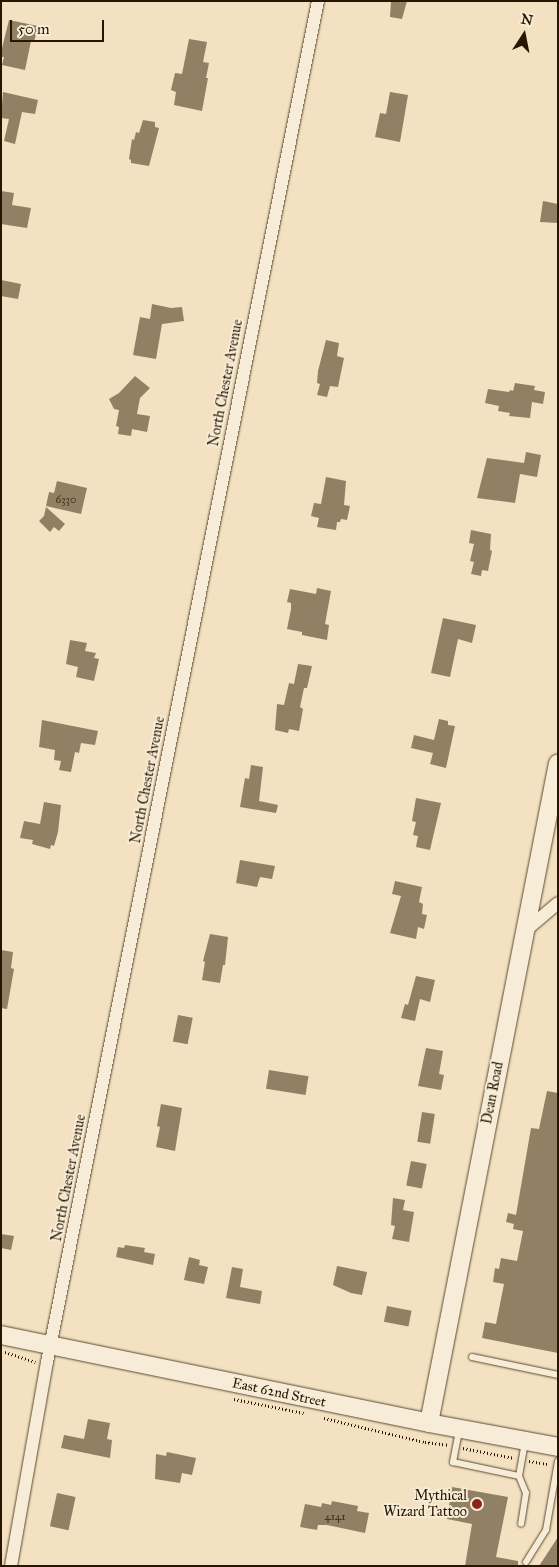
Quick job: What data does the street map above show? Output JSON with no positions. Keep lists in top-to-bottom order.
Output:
{
  "streets": {
    "street": ["North Chester Avenue", "Dean Road", "East 62nd Street"]
  },
  "crossings": [
    ["North Chester Avenue", "East 62nd Street"],
    ["Dean Road", "East 62nd Street"]
  ],
  "places": ["Mythical Wizard Tattoo"],
  "house_numbers": ["6330", "4141"],
  "scale_bar": "50 m",
  "north": "top"
}
